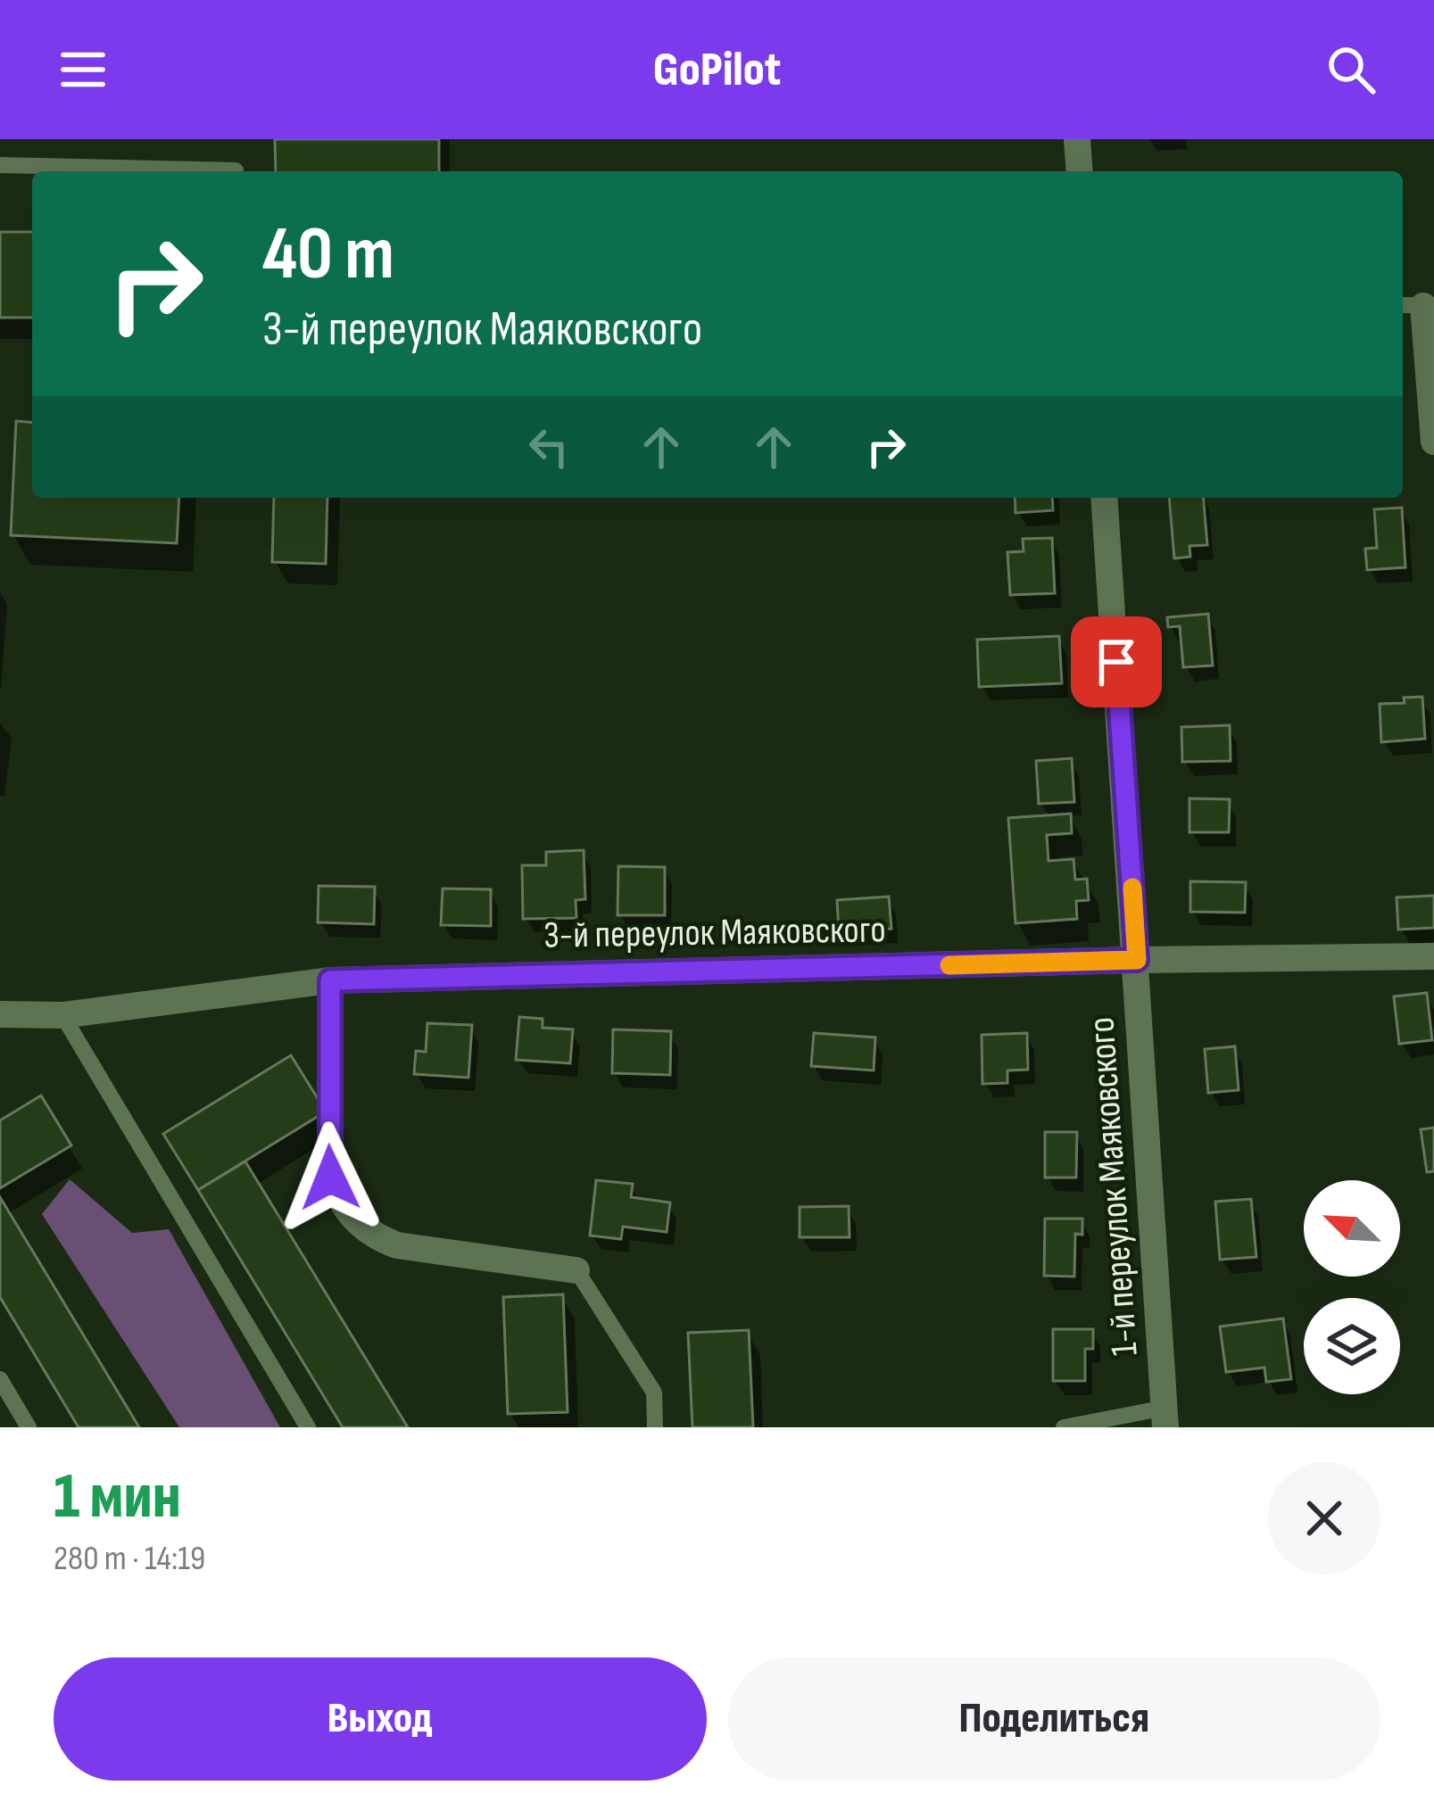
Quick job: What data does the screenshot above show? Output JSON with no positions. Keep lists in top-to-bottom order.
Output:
{
  "streets": {
    "street": ["3-й переулок Маяковского", "1-й переулок Маяковского"]
  },
  "crossings": [
    ["3-й переулок Маяковского", "1-й переулок Маяковского"]
  ],
  "north": "top left",
  "page": {
    "header": "GoPilot",
    "turn": ["40 m", "3-й переулок Маяковского"],
    "heading": ["1 мин", "280 m · 14:19"],
    "buttons": ["Выход", "Поделиться"]
  }
}
